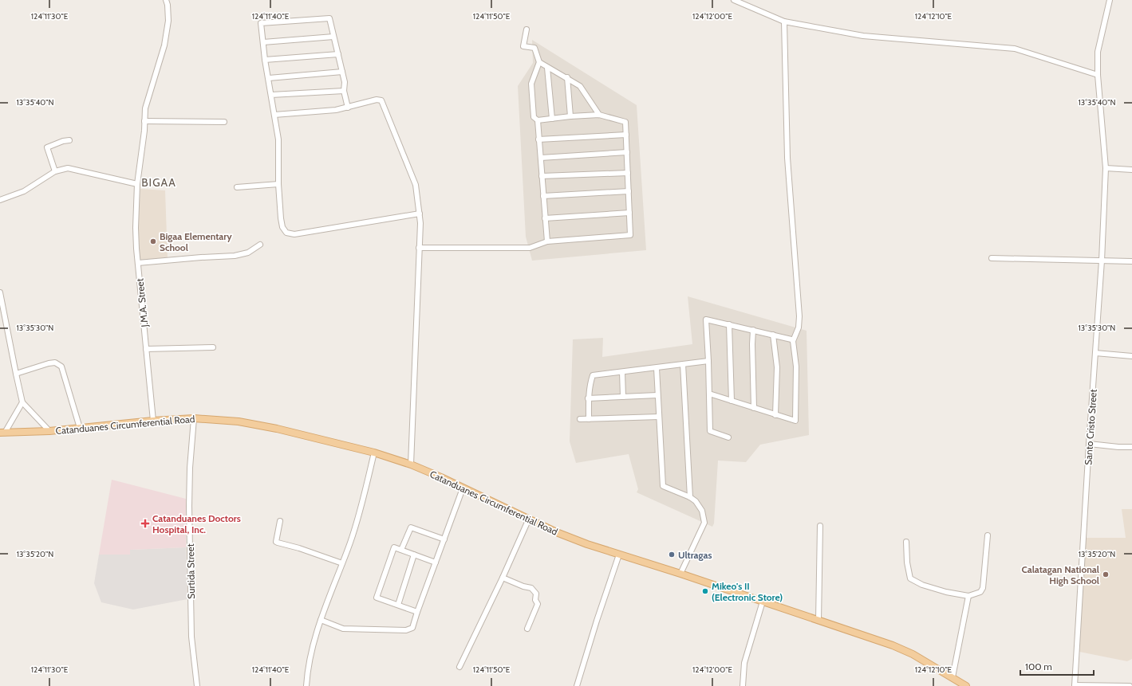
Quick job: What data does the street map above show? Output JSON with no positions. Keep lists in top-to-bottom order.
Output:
{
  "streets": {
    "main road": ["Catanduanes Circumferential Road"],
    "street": ["J.M.A. Street", "Santo Cristo Street", "Surtida Street"]
  },
  "crossings": [
    ["J.M.A. Street", "Catanduanes Circumferential Road"],
    ["Catanduanes Circumferential Road", "Surtida Street"]
  ],
  "districts": ["BIGAA"],
  "places": {
    "other": [
      "Bigaa Elementary School",
      "Ultragas",
      "Calatagan National High School",
      "Mikeo's II (Electronic Store)"
    ],
    "health": ["Catanduanes Doctors Hospital, Inc."]
  },
  "scale_bar": "100 m",
  "coordinates": [
    "124°11'30\"E",
    "124°11'40\"E",
    "124°11'50\"E",
    "124°12'00\"E",
    "124°12'10\"E",
    "13°35'40\"N",
    "13°35'30\"N",
    "13°35'20\"N"
  ]
}
